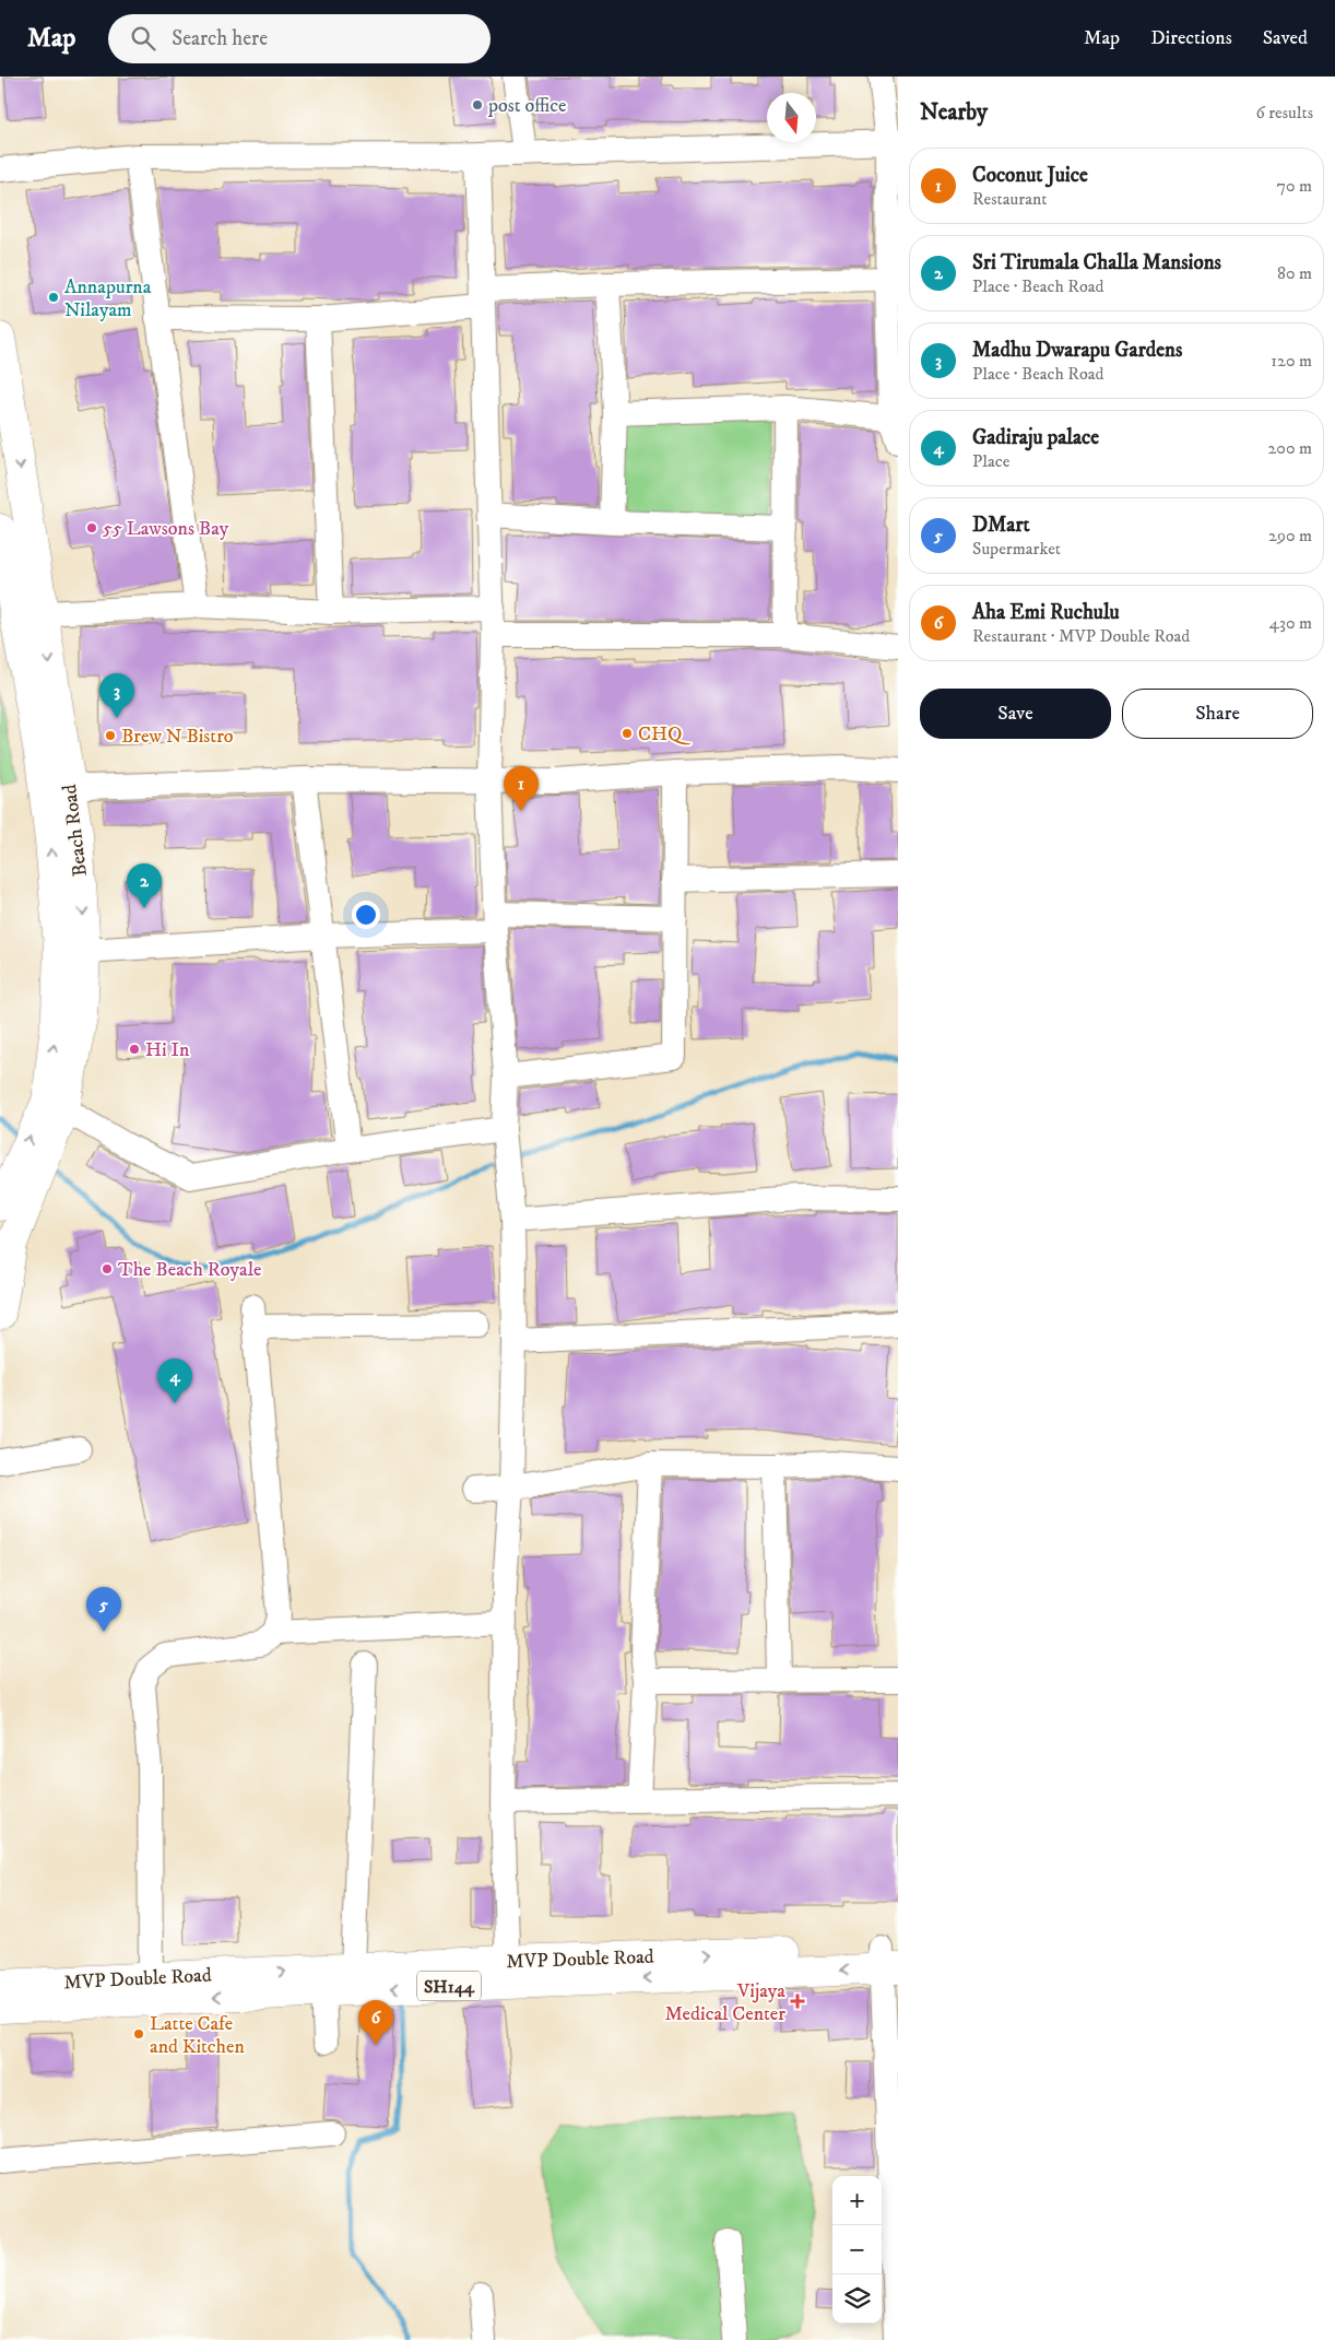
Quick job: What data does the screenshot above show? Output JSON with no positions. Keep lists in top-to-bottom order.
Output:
{
  "streets": {
    "main road": ["Beach Road", "MVP Double Road", "SH144"]
  },
  "places": {
    "other": [
      "post office",
      "Annapurna Nilayam",
      "55 Lawsons Bay",
      "CHQ",
      "Brew N Bistro",
      "Hi In",
      "The Beach Royale",
      "Latte Cafe and Kitchen"
    ],
    "health": ["Vijaya Medical Center"]
  },
  "north": "bottom",
  "page": {
    "header": "Map",
    "search": "Search here",
    "nav": ["Map", "Directions", "Saved"],
    "heading": ["Nearby", "6 results"],
    "list": [
      {
        "mark": "1",
        "name": "Coconut Juice",
        "note": "Restaurant",
        "value": "70 m"
      },
      {
        "mark": "2",
        "name": "Sri Tirumala Challa Mansions",
        "note": "Place · Beach Road",
        "value": "80 m"
      },
      {
        "mark": "3",
        "name": "Madhu Dwarapu Gardens",
        "note": "Place · Beach Road",
        "value": "120 m"
      },
      {
        "mark": "4",
        "name": "Gadiraju palace",
        "note": "Place",
        "value": "200 m"
      },
      {
        "mark": "5",
        "name": "DMart",
        "note": "Supermarket",
        "value": "290 m"
      },
      {
        "mark": "6",
        "name": "Aha Emi Ruchulu",
        "note": "Restaurant · MVP Double Road",
        "value": "430 m"
      }
    ],
    "buttons": ["Save", "Share"],
    "pins": [
      "3",
      "1",
      "2",
      "4",
      "5",
      "6"
    ],
    "map_buttons": ["+", "−"]
  }
}
